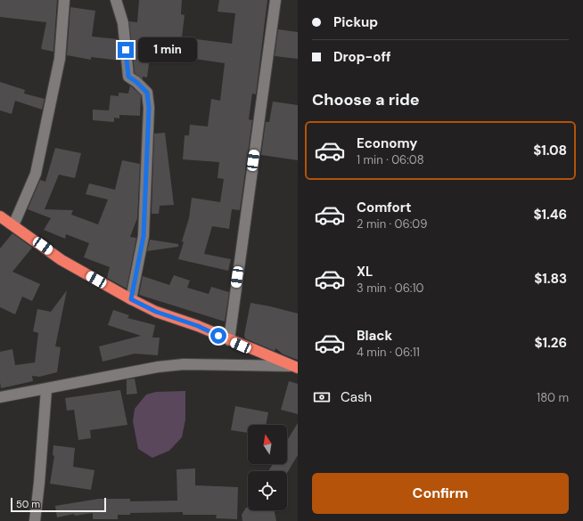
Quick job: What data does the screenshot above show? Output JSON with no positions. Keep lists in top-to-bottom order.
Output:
{
  "scale_bar": "50 m",
  "north": "top",
  "page": {
    "banner": ["Pickup", "Drop-off"],
    "bubble": "1 min",
    "heading": "Choose a ride",
    "list": [
      {
        "name": "Economy",
        "note": "1 min · 06:08",
        "value": "$1.08"
      },
      {
        "name": "Comfort",
        "note": "2 min · 06:09",
        "value": "$1.46"
      },
      {
        "name": "XL",
        "note": "3 min · 06:10",
        "value": "$1.83"
      },
      {
        "name": "Black",
        "note": "4 min · 06:11",
        "value": "$1.26"
      }
    ],
    "pay": ["Cash", "180 m"],
    "buttons": "Confirm",
    "scale": "50 m"
  }
}
